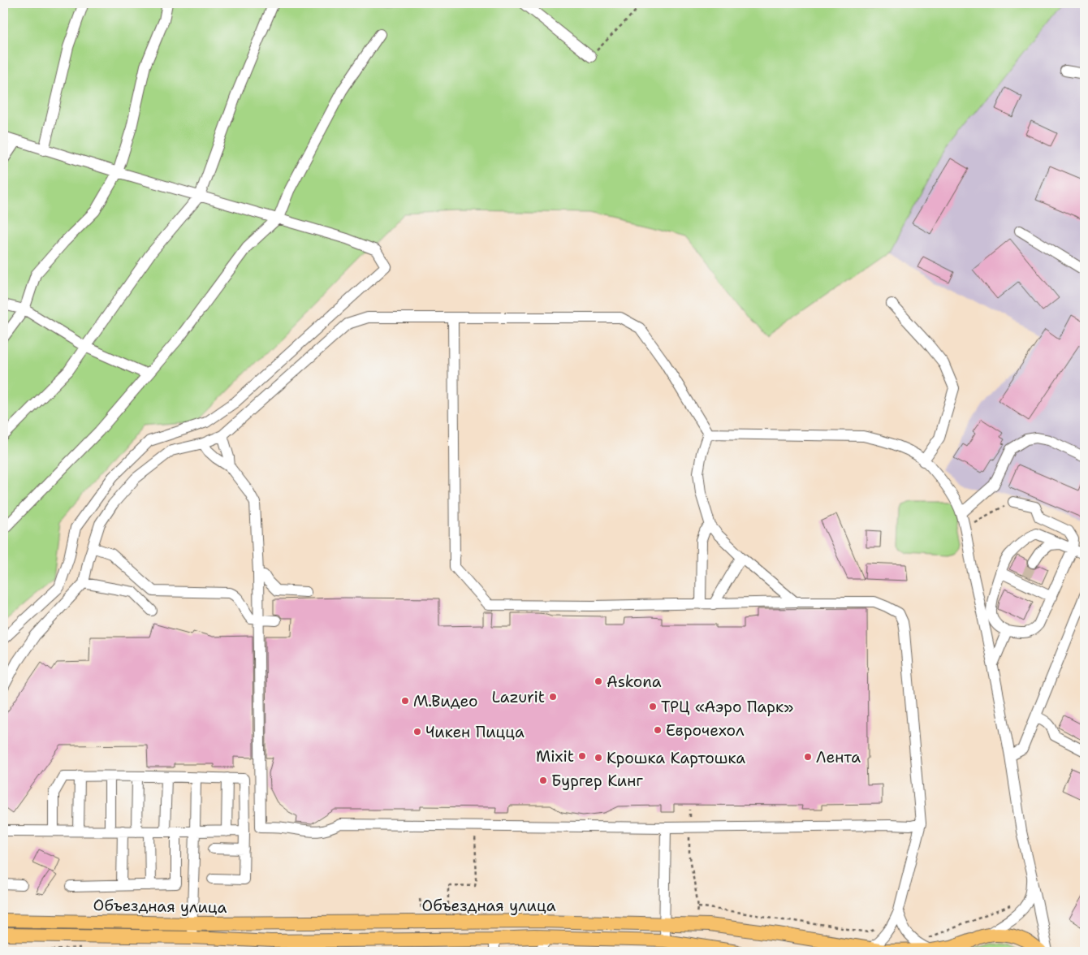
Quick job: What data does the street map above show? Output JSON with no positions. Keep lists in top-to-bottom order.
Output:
{
  "streets": {
    "main road": ["Объездная улица"]
  },
  "places": [
    "Askona",
    "Lazurit",
    "М.Видео",
    "ТРЦ «Аэро Парк»",
    "Еврочехол",
    "Чикен Пицца",
    "Mixit",
    "Лента",
    "Крошка Картошка",
    "Бургер Кинг"
  ]
}
